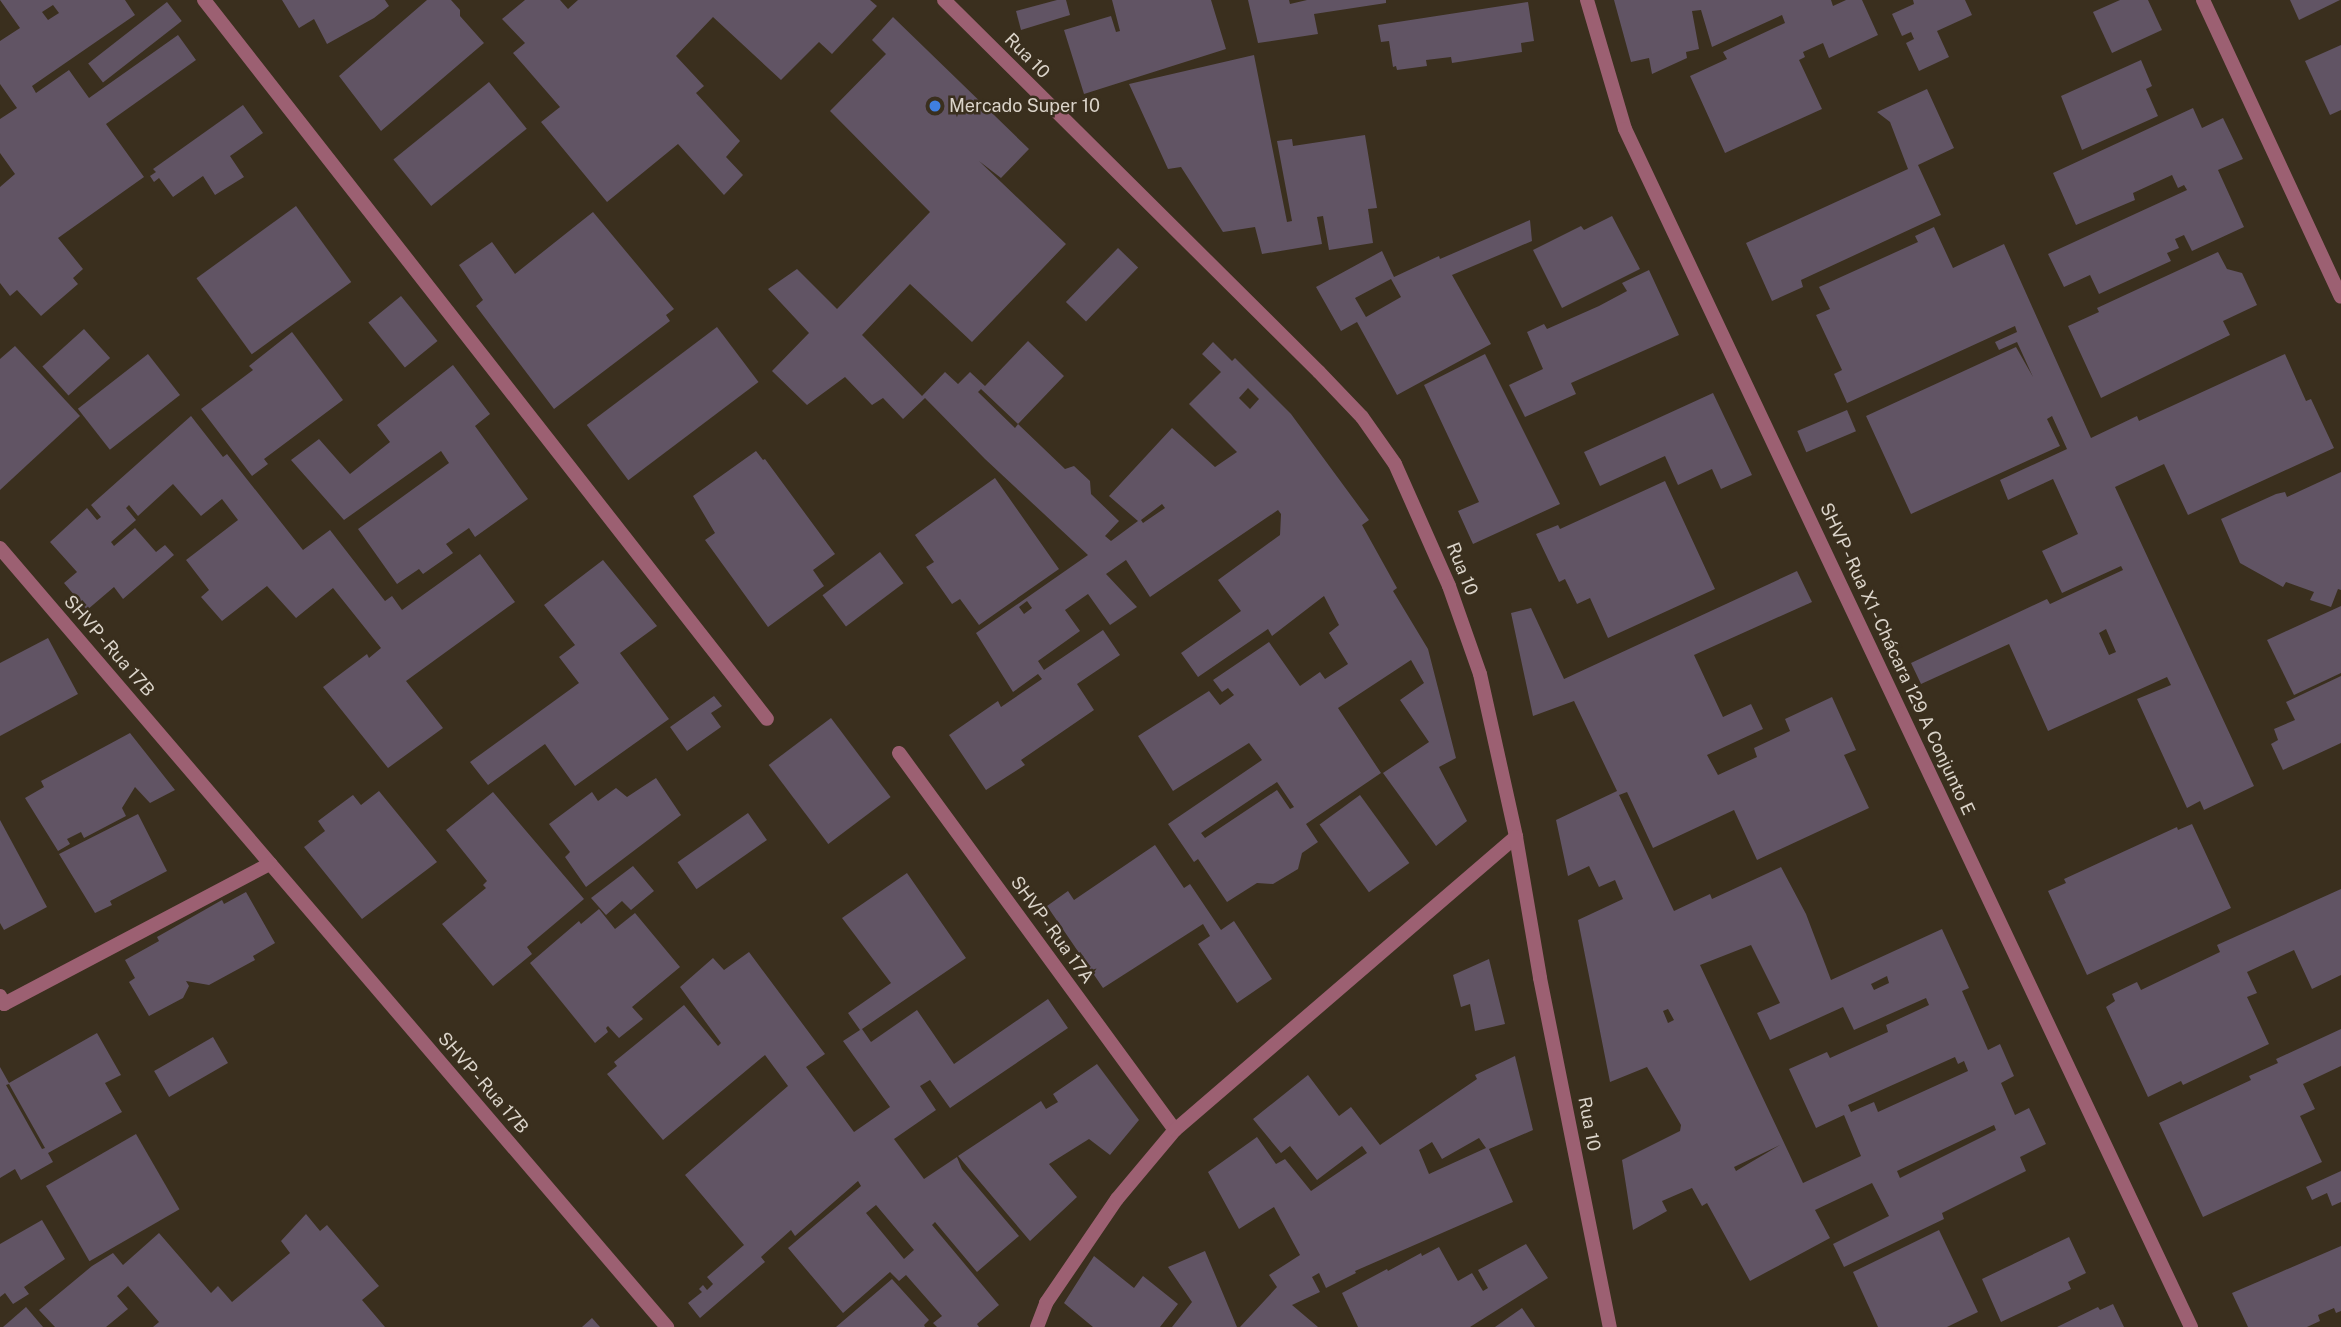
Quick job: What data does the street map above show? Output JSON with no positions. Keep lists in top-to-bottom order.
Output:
{
  "streets": {
    "street": [
      "Rua 10",
      "SHVP - Rua 17B",
      "SHVP - Rua X1 - Chácara 129 A Conjunto E",
      "SHVP - Rua 17A"
    ]
  },
  "places": ["Mercado Super 10"]
}
